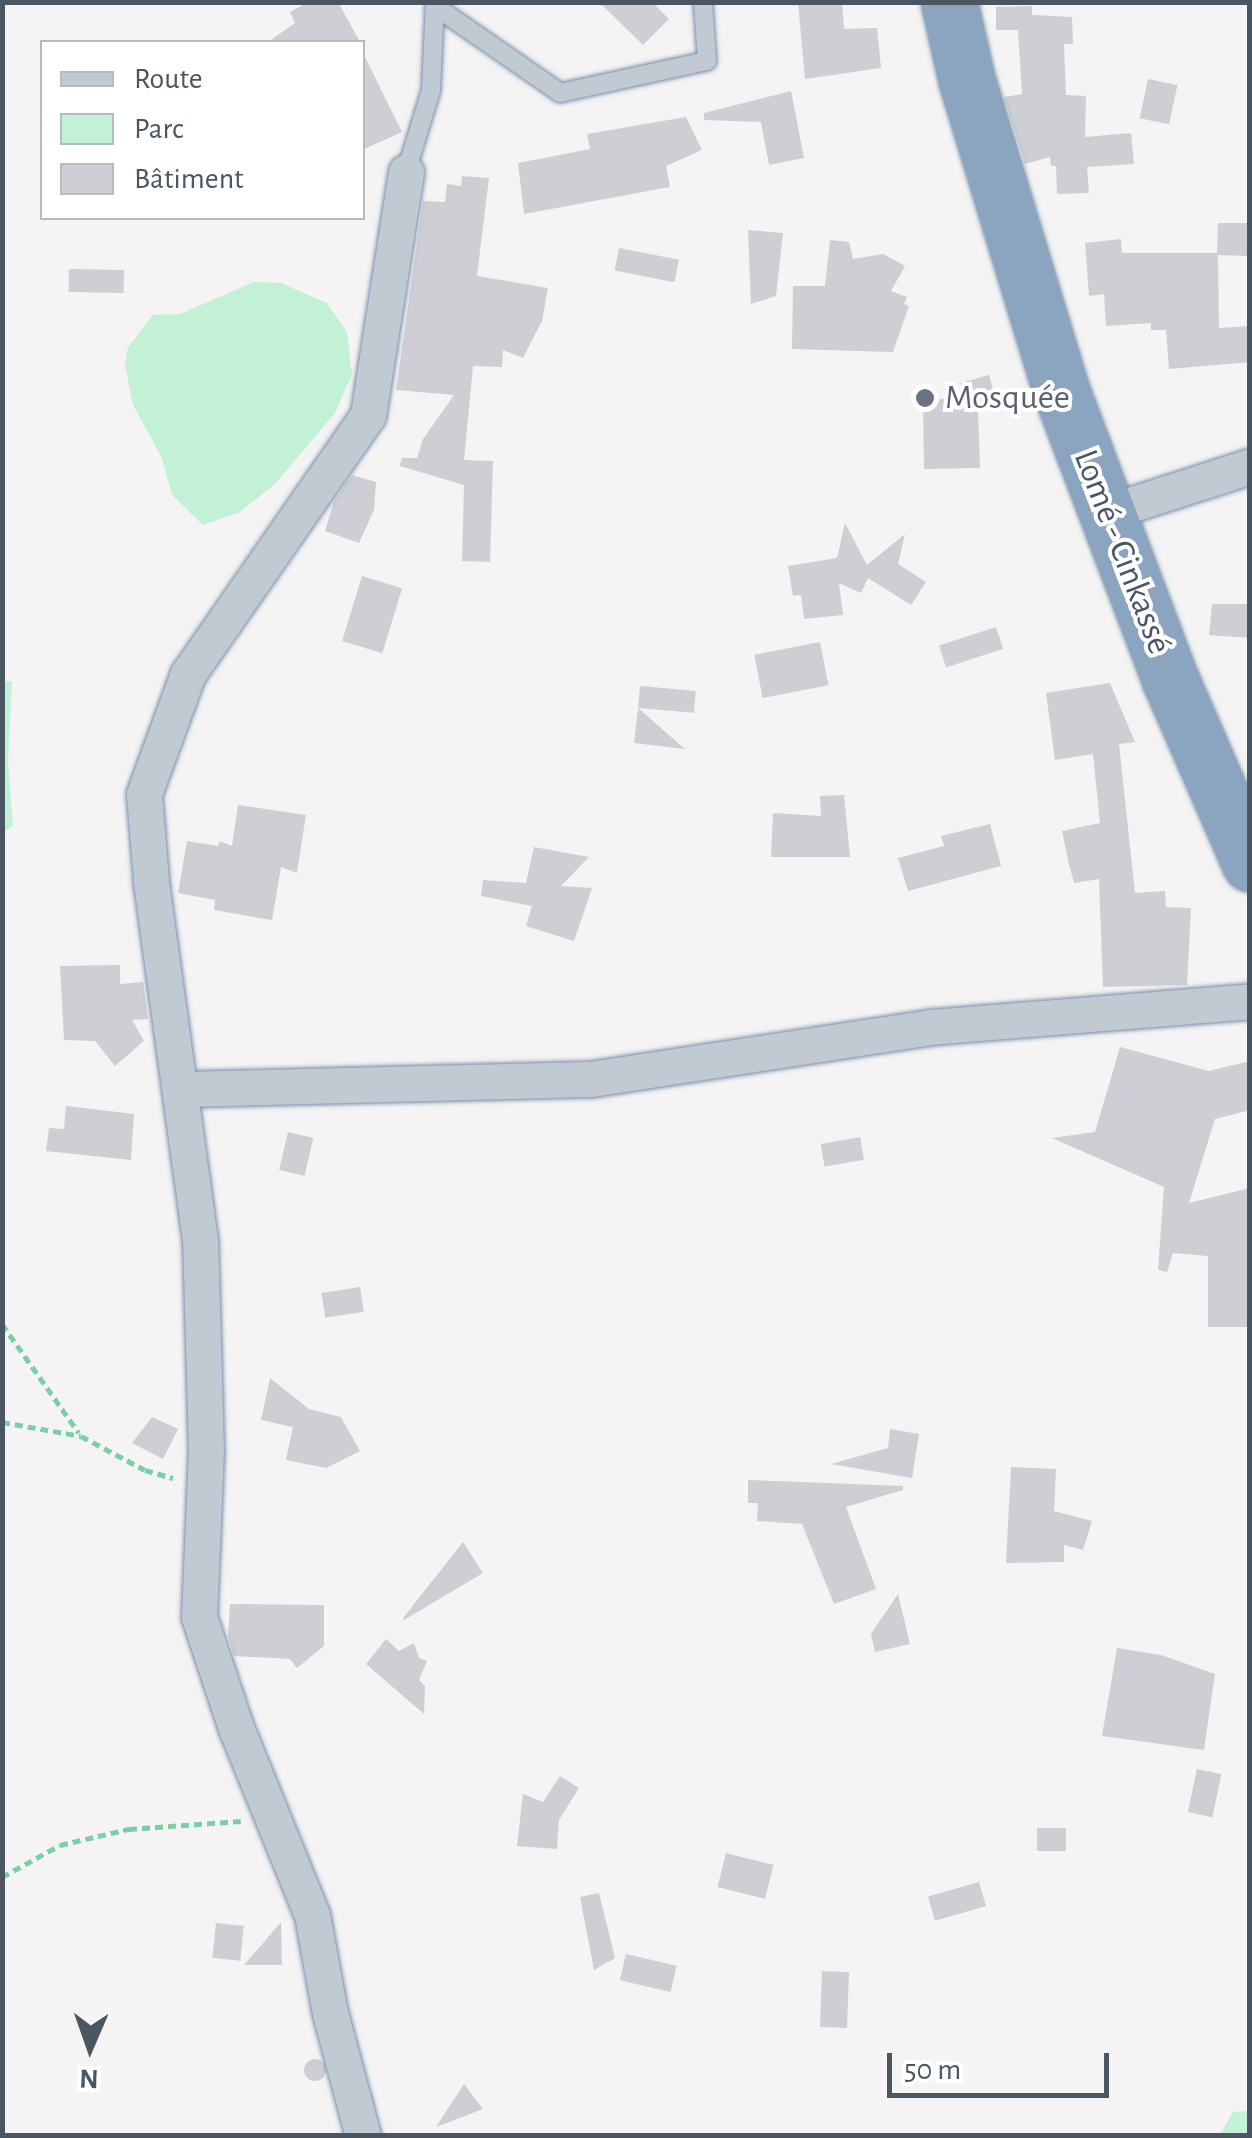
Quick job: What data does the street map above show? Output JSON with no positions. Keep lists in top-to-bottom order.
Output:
{
  "streets": {
    "highway": ["Lomé - Cinkassé"]
  },
  "places": ["Mosquée"],
  "legend": ["Route", "Parc", "Bâtiment"],
  "scale_bar": "50 m",
  "north": "bottom"
}
